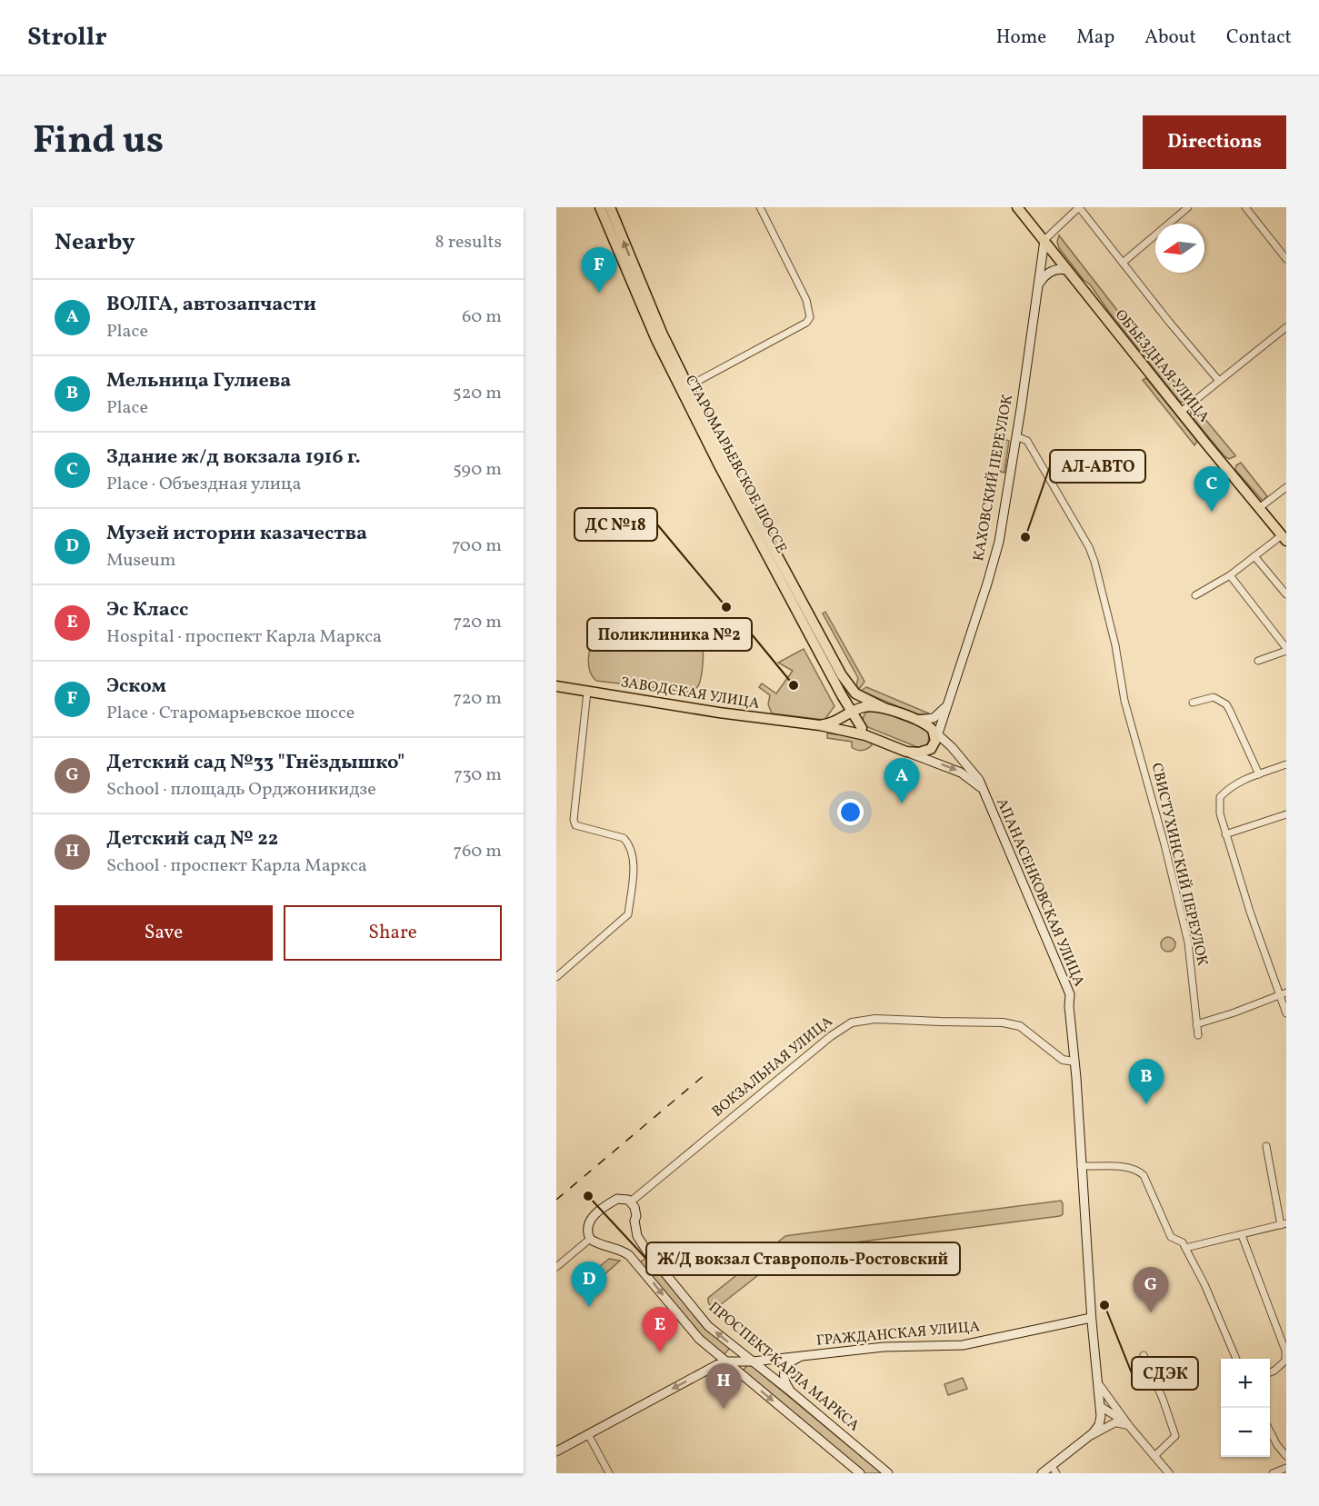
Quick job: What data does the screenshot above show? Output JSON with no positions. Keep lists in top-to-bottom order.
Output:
{
  "streets": {
    "main road": [
      "ОБЪЕЗДНАЯ УЛИЦА",
      "СТАРОМАРЬЕВСКОЕ ШОССЕ",
      "КАХОВСКИЙ ПЕРЕУЛОК",
      "ЗАВОДСКАЯ УЛИЦА",
      "АПАНАСЕНКОВСКАЯ УЛИЦА",
      "ВОКЗАЛЬНАЯ УЛИЦА",
      "ГРАЖДАНСКАЯ УЛИЦА",
      "ПРОСПЕКТ КАРЛА МАРКСА"
    ],
    "street": ["СВИСТУХИНСКИЙ ПЕРЕУЛОК"]
  },
  "crossings": [
    ["ОБЪЕЗДНАЯ УЛИЦА", "КАХОВСКИЙ ПЕРЕУЛОК"],
    ["КАХОВСКИЙ ПЕРЕУЛОК", "СВИСТУХИНСКИЙ ПЕРЕУЛОК"],
    ["АПАНАСЕНКОВСКАЯ УЛИЦА", "ВОКЗАЛЬНАЯ УЛИЦА"],
    ["АПАНАСЕНКОВСКАЯ УЛИЦА", "ГРАЖДАНСКАЯ УЛИЦА"],
    ["ВОКЗАЛЬНАЯ УЛИЦА", "ПРОСПЕКТ КАРЛА МАРКСА"],
    ["ГРАЖДАНСКАЯ УЛИЦА", "ПРОСПЕКТ КАРЛА МАРКСА"]
  ],
  "places": [
    "АЛ-АВТО",
    "ДС №18",
    "Поликлиника №2",
    "Ж/Д вокзал Ставрополь-Ростовский",
    "СДЭК"
  ],
  "north": "left",
  "page": {
    "header": "Strollr",
    "nav": [
      "Home",
      "Map",
      "About",
      "Contact"
    ],
    "title": "Find us",
    "buttons": [
      "Directions",
      ["Save", "Share"]
    ],
    "heading": ["Nearby", "8 results"],
    "pins": [
      "F",
      "C",
      "A",
      "B",
      "D",
      "G",
      "E",
      "H"
    ],
    "list": [
      {
        "mark": "A",
        "name": "ВОЛГА, автозапчасти",
        "note": "Place",
        "value": "60 m"
      },
      {
        "mark": "B",
        "name": "Мельница Гулиева",
        "note": "Place",
        "value": "520 m"
      },
      {
        "mark": "C",
        "name": "Здание ж/д вокзала 1916 г.",
        "note": "Place · Объездная улица",
        "value": "590 m"
      },
      {
        "mark": "D",
        "name": "Музей истории казачества",
        "note": "Museum",
        "value": "700 m"
      },
      {
        "mark": "E",
        "name": "Эс Класс",
        "note": "Hospital · проспект Карла Маркса",
        "value": "720 m"
      },
      {
        "mark": "F",
        "name": "Эском",
        "note": "Place · Старомарьевское шоссе",
        "value": "720 m"
      },
      {
        "mark": "G",
        "name": "Детский сад №33 \"Гнёздышко\"",
        "note": "School · площадь Орджоникидзе",
        "value": "730 m"
      },
      {
        "mark": "H",
        "name": "Детский сад № 22",
        "note": "School · проспект Карла Маркса",
        "value": "760 m"
      }
    ],
    "map_buttons": ["+", "−"]
  }
}
